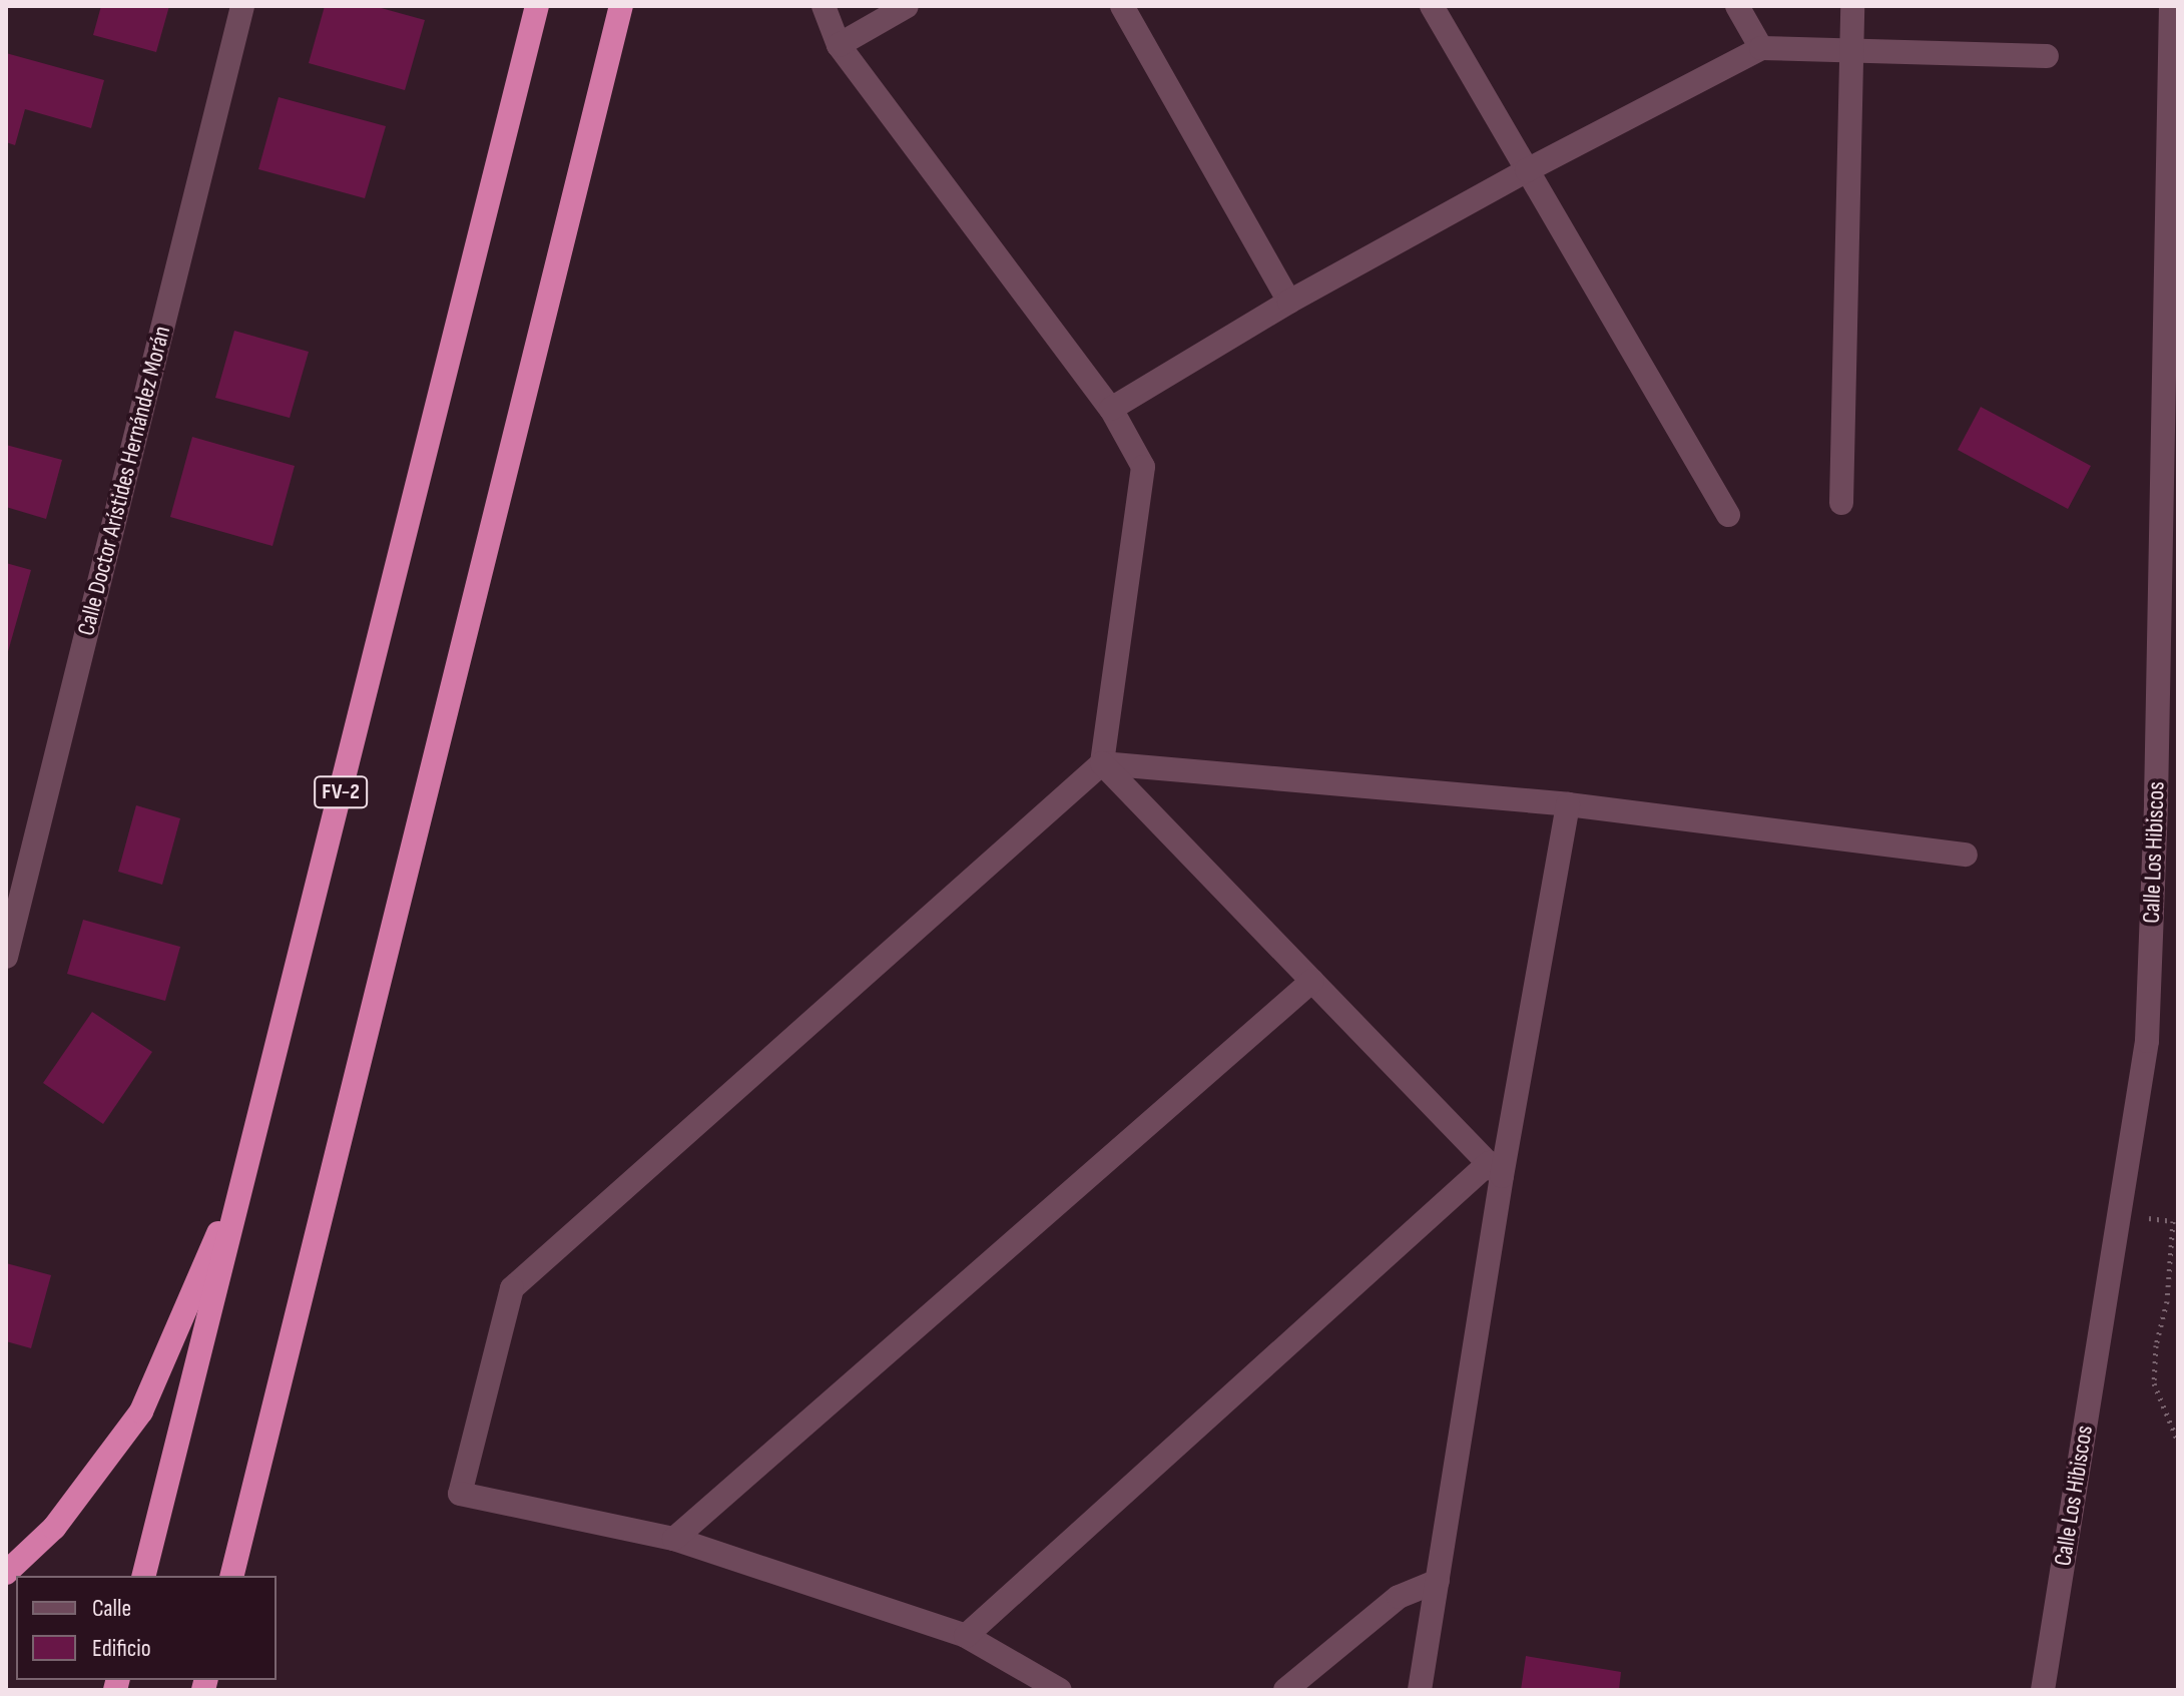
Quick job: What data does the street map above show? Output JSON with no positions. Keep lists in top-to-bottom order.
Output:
{
  "streets": {
    "highway": ["FV-2"],
    "street": ["Calle Doctor Arístides Hernández Morán", "Calle Los Hibiscos"]
  },
  "legend": ["Calle", "Edificio"]
}
